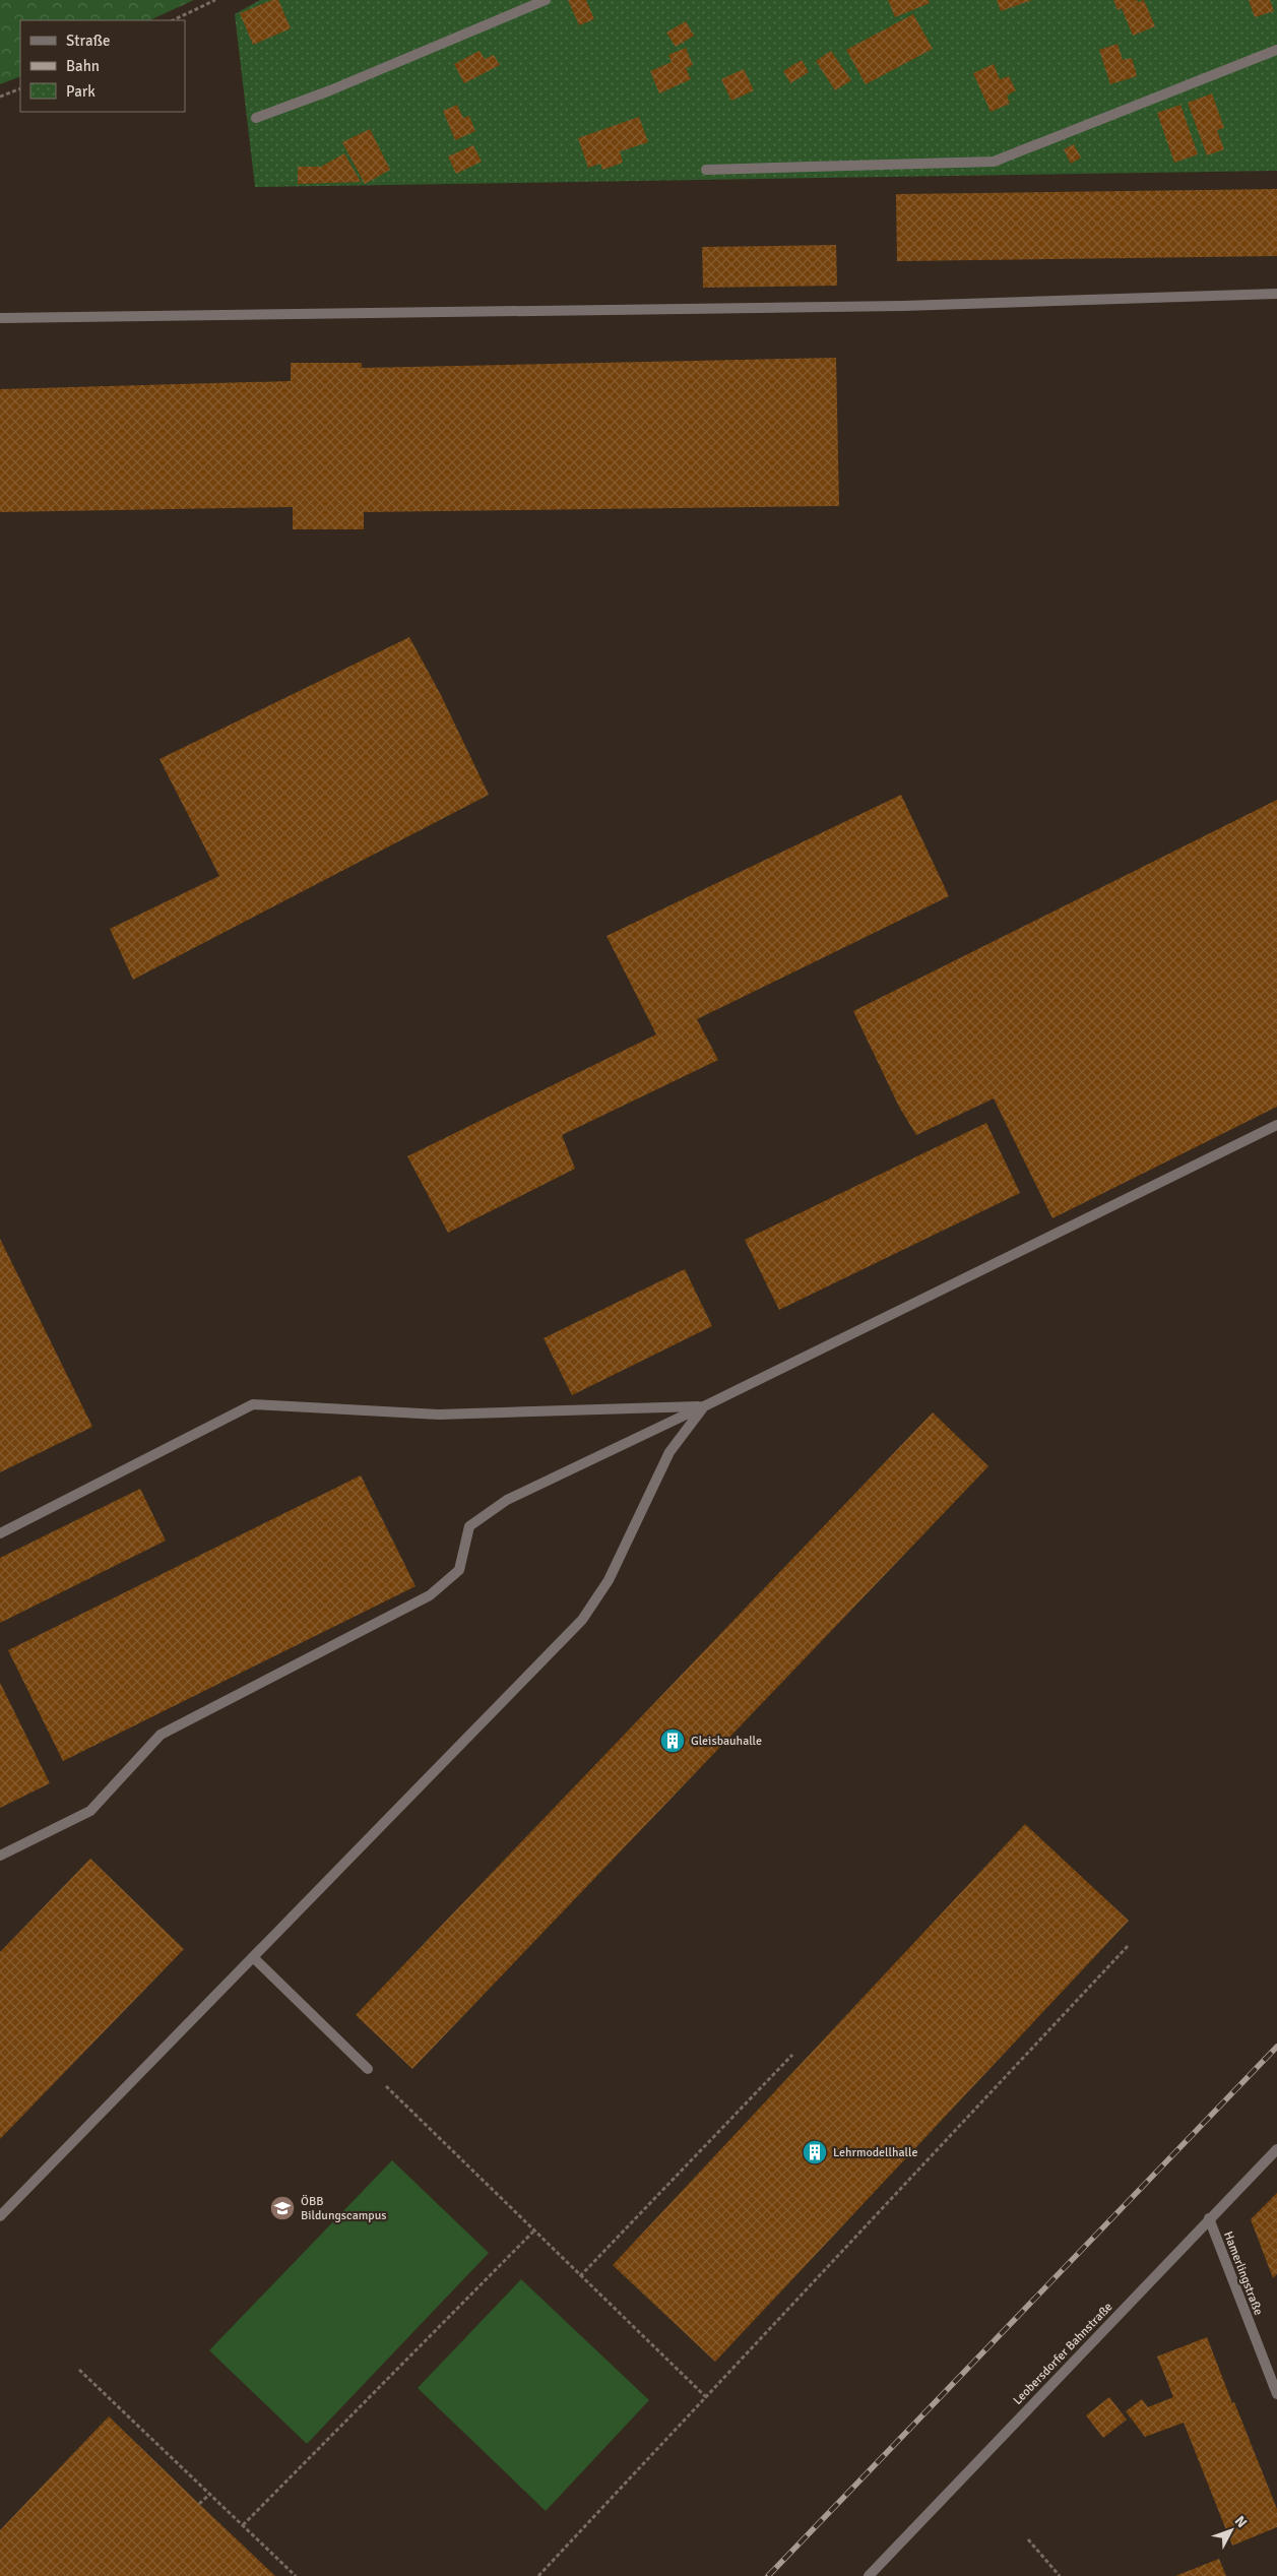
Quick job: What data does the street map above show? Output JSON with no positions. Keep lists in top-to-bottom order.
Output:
{
  "streets": {
    "street": ["Hamerlingstraße", "Leobersdorfer Bahnstraße"]
  },
  "crossings": [
    ["Hamerlingstraße", "Leobersdorfer Bahnstraße"]
  ],
  "places": {
    "building": ["Gleisbauhalle", "Lehrmodellhalle"],
    "school or university": ["ÖBB Bildungscampus"]
  },
  "legend": ["Straße", "Bahn", "Park"],
  "north": "top right"
}
